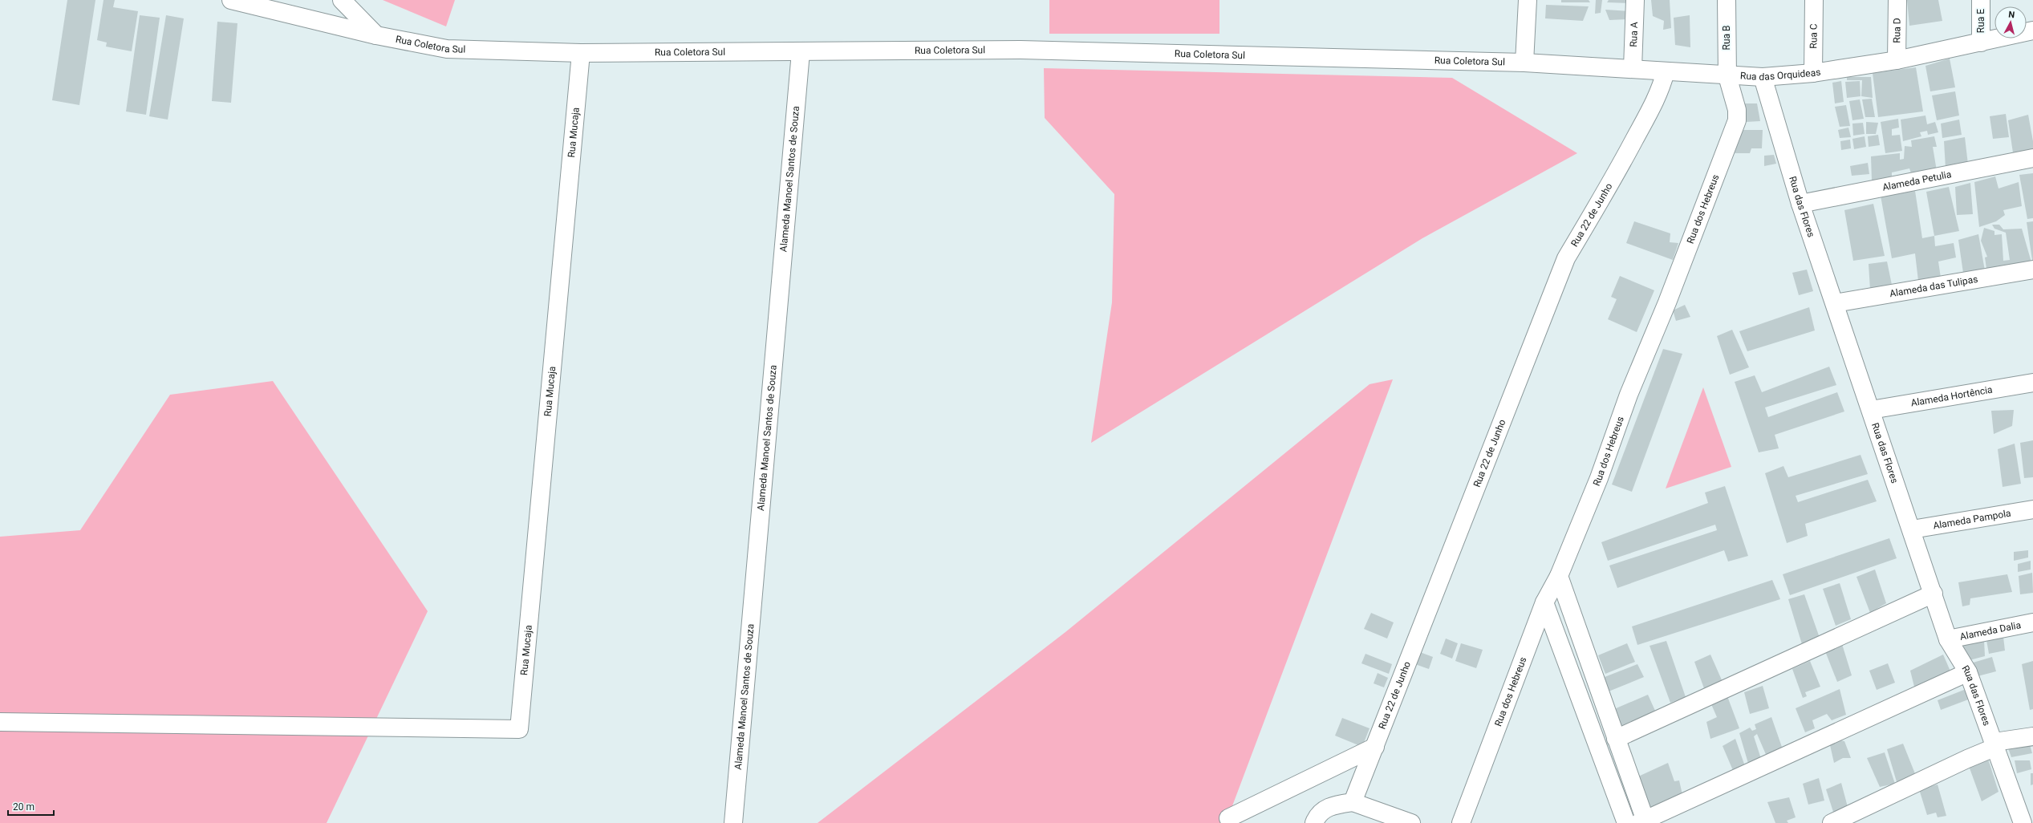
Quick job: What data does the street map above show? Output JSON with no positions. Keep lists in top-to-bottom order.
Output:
{
  "streets": {
    "street": [
      "Rua E",
      "Rua D",
      "Rua A",
      "Rua C",
      "Rua B",
      "Rua Coletora Sul",
      "Rua das Orquideas",
      "Rua Mucaja",
      "Alameda Manoel Santos de Souza",
      "Alameda Petulia",
      "Rua das Flores",
      "Rua dos Hebreus",
      "Rua 22 de Junho",
      "Alameda das Tulipas",
      "Alameda Hortência",
      "Alameda Pampola",
      "Alameda Dalia"
    ]
  },
  "crossings": [
    ["Rua E", "Rua das Orquideas"],
    ["Rua D", "Rua das Orquideas"],
    ["Rua A", "Rua das Orquideas"],
    ["Rua C", "Rua das Orquideas"],
    ["Rua B", "Rua das Orquideas"],
    ["Rua B", "Rua dos Hebreus"],
    ["Rua Coletora Sul", "Rua das Orquideas"],
    ["Rua Coletora Sul", "Rua Mucaja"],
    ["Rua Coletora Sul", "Alameda Manoel Santos de Souza"],
    ["Rua das Orquideas", "Rua das Flores"],
    ["Rua das Orquideas", "Rua dos Hebreus"],
    ["Rua das Orquideas", "Rua 22 de Junho"],
    ["Alameda Petulia", "Rua das Flores"],
    ["Rua das Flores", "Alameda das Tulipas"],
    ["Rua das Flores", "Alameda Hortência"],
    ["Rua das Flores", "Alameda Pampola"],
    ["Rua das Flores", "Alameda Dalia"]
  ],
  "scale_bar": "20 m",
  "north": "top"
}
